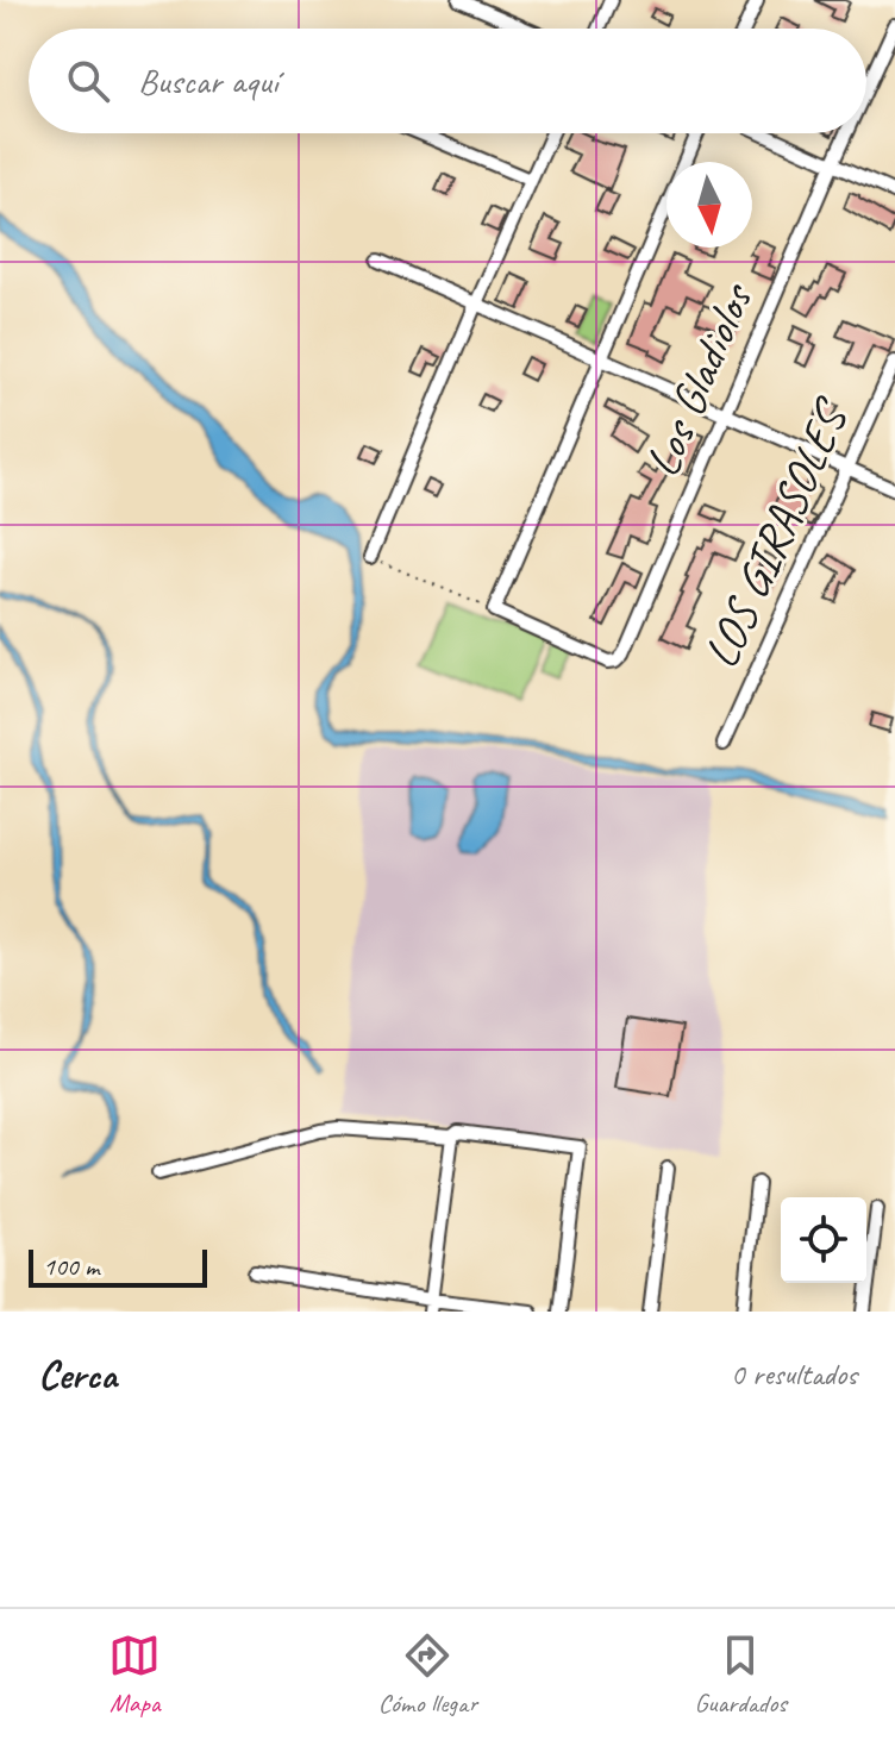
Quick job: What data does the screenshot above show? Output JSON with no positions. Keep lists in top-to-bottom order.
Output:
{
  "streets": {
    "street": ["Los Gladiolos", "LOS GIRASOLES"]
  },
  "scale_bar": "100 m",
  "north": "bottom",
  "page": {
    "search": "Buscar aquí",
    "scale": "100 m",
    "heading": ["Cerca", "0 resultados"],
    "nav": ["Mapa", "Cómo llegar", "Guardados"]
  }
}
